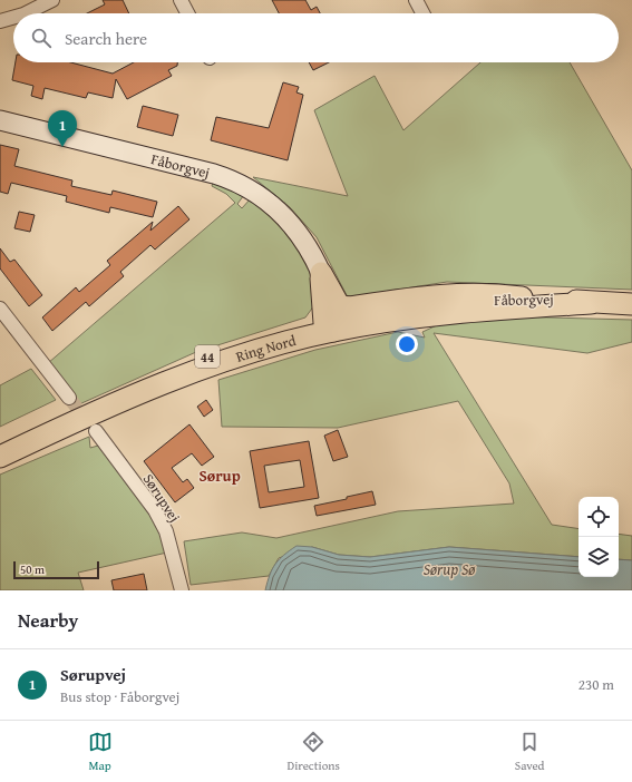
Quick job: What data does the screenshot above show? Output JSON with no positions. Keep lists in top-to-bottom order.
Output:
{
  "streets": {
    "main road": ["Fåborgvej", "Ring Nord", "44"],
    "street": ["Sørupvej"]
  },
  "crossings": [
    ["Fåborgvej", "Ring Nord"]
  ],
  "districts": ["Sørup"],
  "water": ["Sørup Sø"],
  "scale_bar": "50 m",
  "page": {
    "search": "Search here",
    "pins": "1",
    "scale": "50 m",
    "heading": "Nearby",
    "list": [
      {
        "mark": "1",
        "name": "Sørupvej",
        "note": "Bus stop · Fåborgvej",
        "value": "230 m"
      }
    ],
    "nav": ["Map", "Directions", "Saved"]
  }
}
